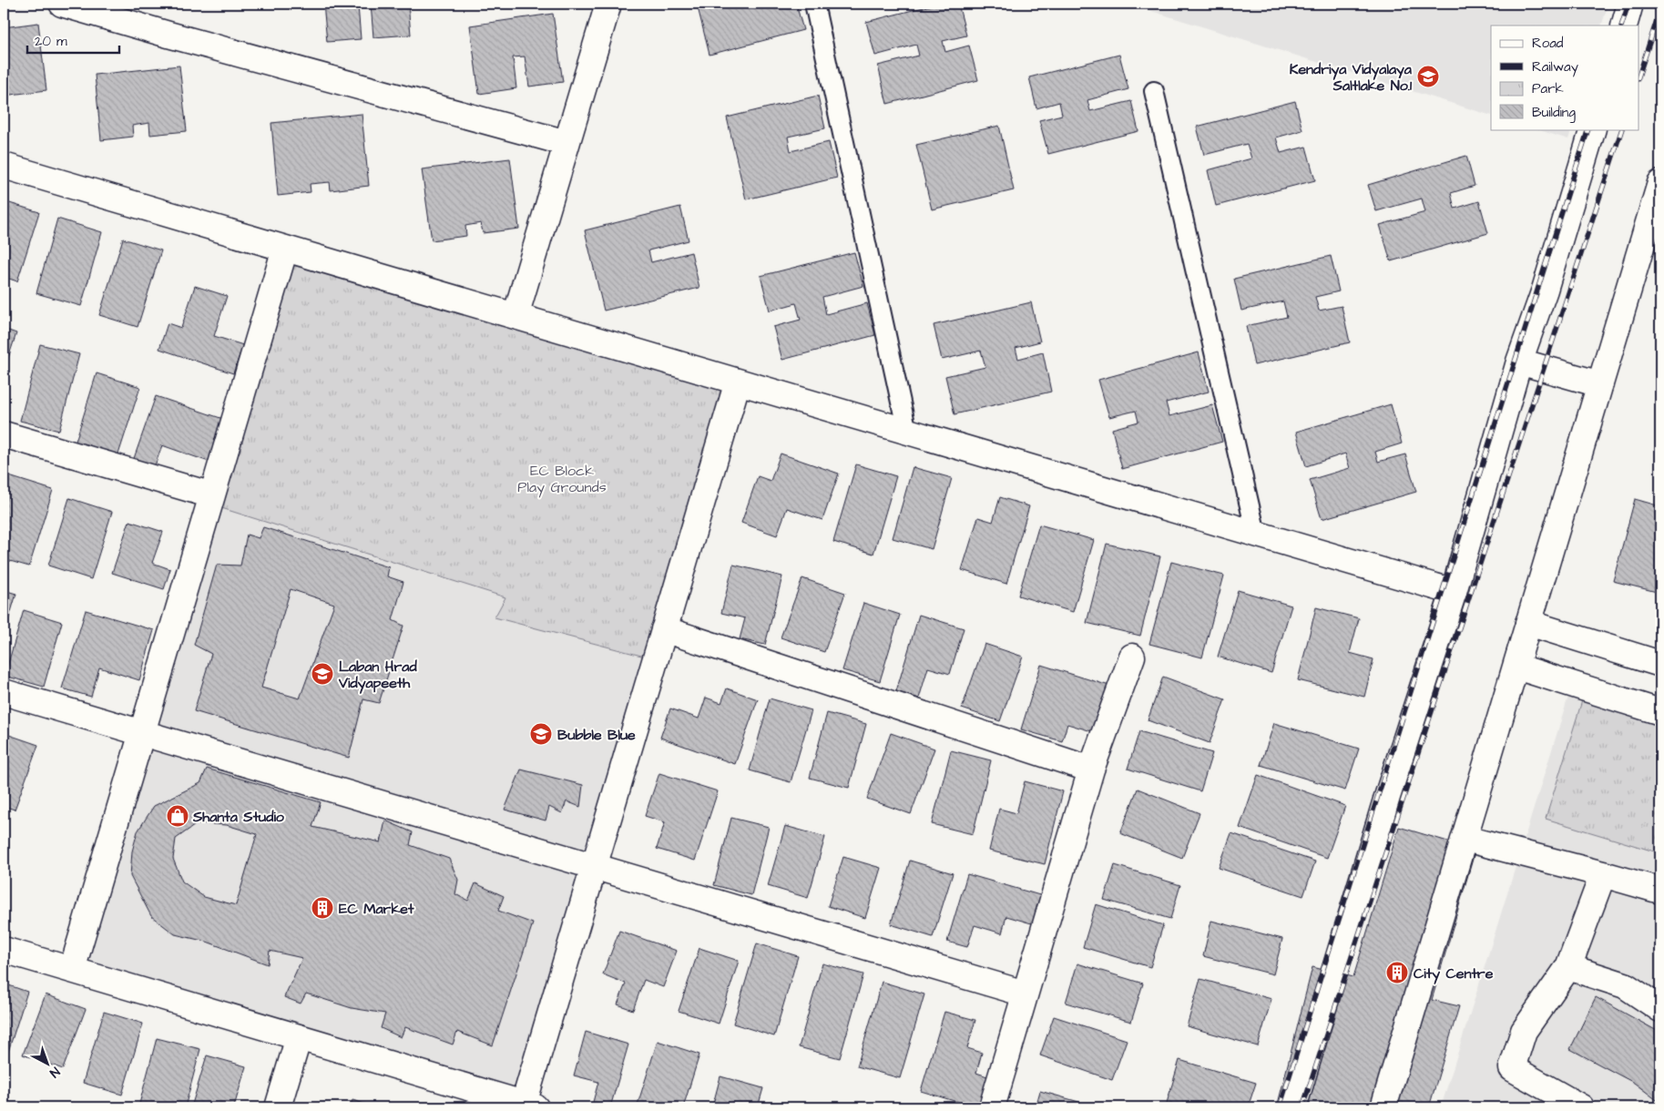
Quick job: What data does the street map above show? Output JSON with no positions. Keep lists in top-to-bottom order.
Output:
{
  "parks": ["EC Block Play Grounds"],
  "places": {
    "school or university": ["Kendriya Vidyalaya Saltlake No.1", "Laban Hrad Vidyapeeth", "Bubble Blue"],
    "shop": ["Shanta Studio"],
    "building": ["EC Market", "City Centre"]
  },
  "legend": [
    "Road",
    "Railway",
    "Park",
    "Building"
  ],
  "scale_bar": "20 m",
  "north": "bottom right"
}
